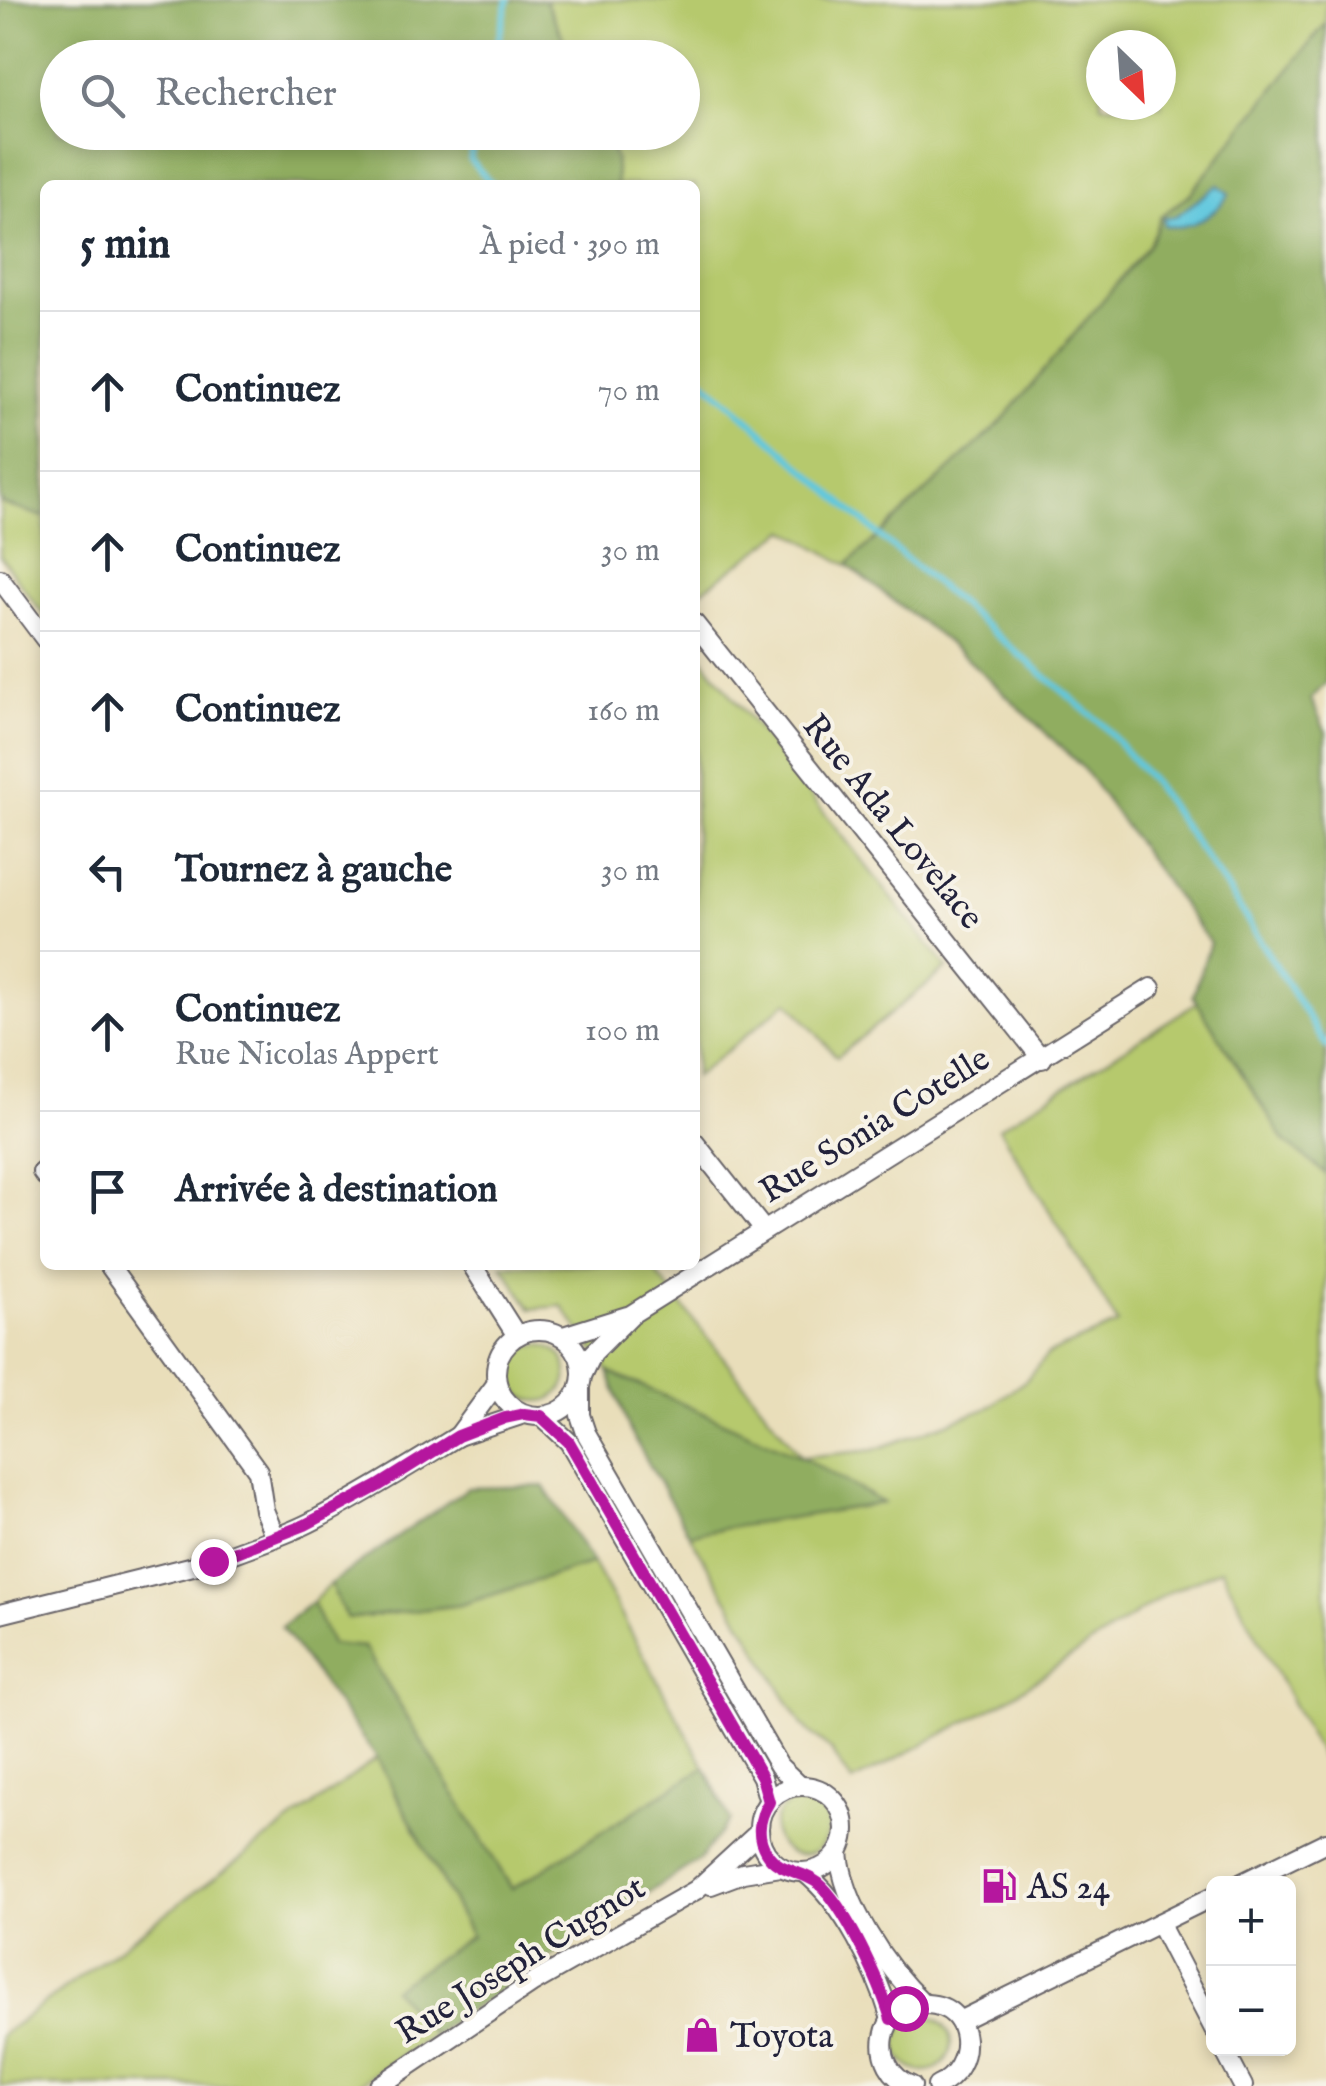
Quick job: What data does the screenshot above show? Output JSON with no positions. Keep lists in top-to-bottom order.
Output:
{
  "streets": {
    "street": ["Rue Ada Lovelace", "Rue Sonia Cotelle", "Rue Joseph Cugnot"]
  },
  "crossings": [
    ["Rue Ada Lovelace", "Rue Sonia Cotelle"]
  ],
  "places": {
    "fuel station": ["AS 24"],
    "shop": ["Toyota"]
  },
  "north": "bottom right",
  "page": {
    "search": "Rechercher",
    "heading": ["5 min", "À pied · 390 m"],
    "list": [
      ["Continuez", "70 m"],
      ["Continuez", "30 m"],
      ["Continuez", "160 m"],
      ["Tournez à gauche", "30 m"],
      ["Continuez", "Rue Nicolas Appert", "100 m"],
      "Arrivée à destination"
    ],
    "map_buttons": ["+", "−"]
  }
}
